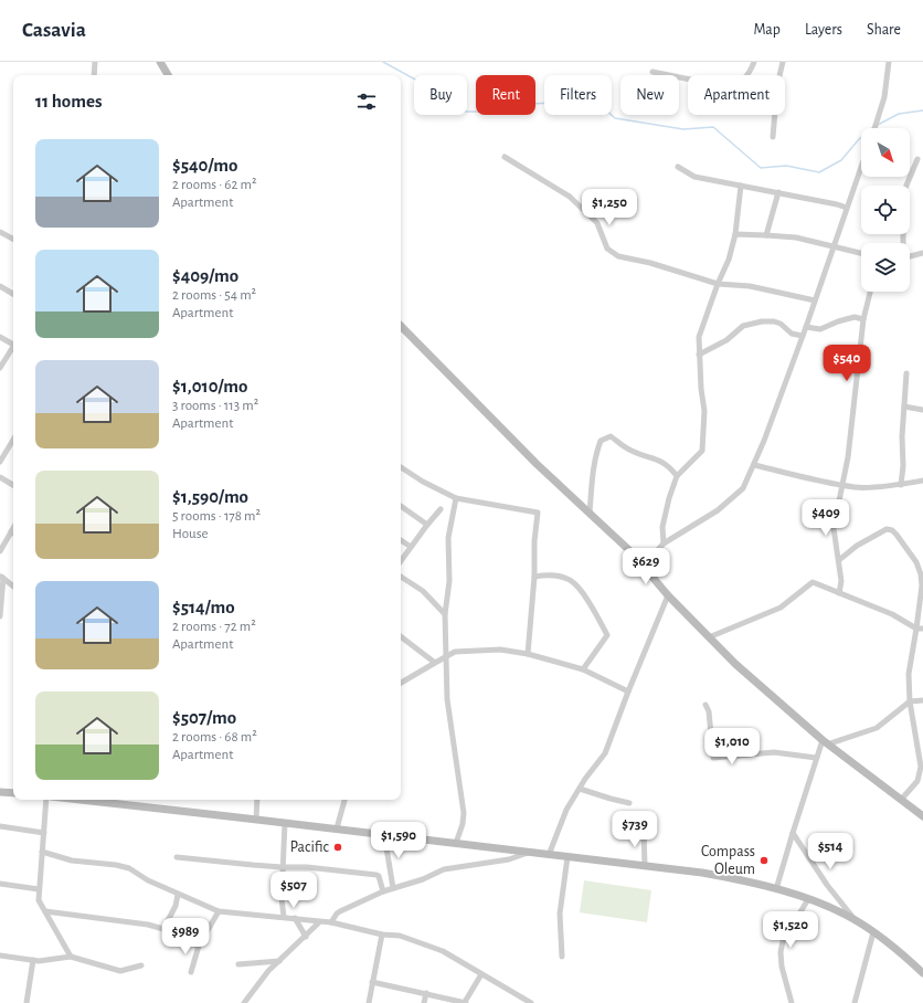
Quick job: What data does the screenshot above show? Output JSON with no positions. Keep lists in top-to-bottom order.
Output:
{
  "places": ["Pacific", "Compass Oleum"],
  "north": "bottom right",
  "page": {
    "header": "Casavia",
    "nav": ["Map", "Layers", "Share"],
    "chip": [
      "Buy",
      "Rent",
      "Filters",
      "New",
      "Apartment"
    ],
    "heading": "11 homes",
    "list": [
      {
        "name": "$540/mo",
        "note": "2 rooms · 62 m² · Apartment"
      },
      {
        "name": "$409/mo",
        "note": "2 rooms · 54 m² · Apartment"
      },
      {
        "name": "$1,010/mo",
        "note": "3 rooms · 113 m² · Apartment"
      },
      {
        "name": "$1,590/mo",
        "note": "5 rooms · 178 m² · House"
      },
      {
        "name": "$514/mo",
        "note": "2 rooms · 72 m² · Apartment"
      },
      {
        "name": "$507/mo",
        "note": "2 rooms · 68 m² · Apartment"
      }
    ],
    "price": [
      "$1,250",
      "$540",
      "$409",
      "$629",
      "$1,010",
      "$739",
      "$1,590",
      "$514",
      "$507",
      "$1,520",
      "$989"
    ]
  }
}
